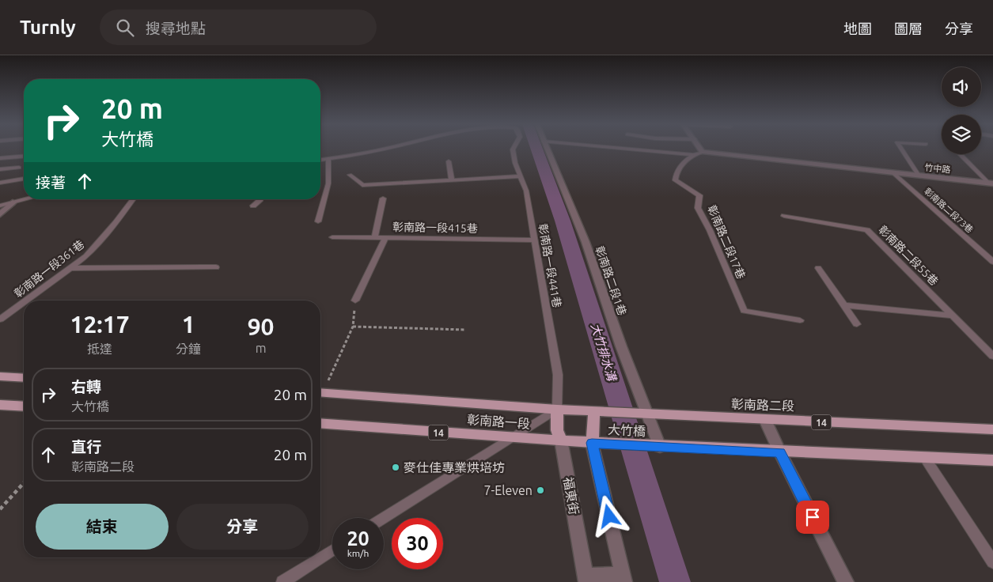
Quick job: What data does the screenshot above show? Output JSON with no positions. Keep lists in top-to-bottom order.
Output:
{
  "streets": {
    "main road": [
      "彰南路二段",
      "彰南路一段",
      "14",
      "大竹橋",
      "福東街"
    ],
    "street": ["竹中路", "彰南路二段1巷"],
    "lane": [
      "彰南路二段73巷",
      "彰南路一段415巷",
      "彰南路二段17巷",
      "彰南路二段55巷",
      "彰南路一段441巷",
      "彰南路一段361巷"
    ]
  },
  "crossings": [
    ["竹中路", "彰南路二段73巷"],
    ["彰南路一段415巷", "彰南路一段441巷"],
    ["彰南路一段441巷", "彰南路一段"],
    ["彰南路一段441巷", "14"],
    ["彰南路一段441巷", "福東街"],
    ["彰南路二段1巷", "彰南路二段"],
    ["彰南路二段1巷", "14"],
    ["彰南路二段1巷", "大竹橋"],
    ["彰南路二段", "大竹橋"],
    ["彰南路一段", "14"],
    ["彰南路一段", "福東街"],
    ["14", "大竹橋"],
    ["14", "福東街"]
  ],
  "water": ["大竹排水溝"],
  "places": ["麥仕佳專業烘培坊", "7-Eleven"],
  "page": {
    "header": "Turnly",
    "search": "搜尋地點",
    "nav": ["地圖", "圖層", "分享"],
    "turn": ["20 m", "大竹橋"],
    "then": "接著",
    "eta": [
      "12:17",
      "抵達",
      "1",
      "分鐘",
      "90",
      "m"
    ],
    "list": [
      {
        "name": "右轉",
        "note": "大竹橋",
        "value": "20 m"
      },
      {
        "name": "直行",
        "note": "彰南路二段",
        "value": "20 m"
      }
    ],
    "buttons": ["結束", "分享"],
    "speed": "20 km/h",
    "limit": "30"
  }
}
